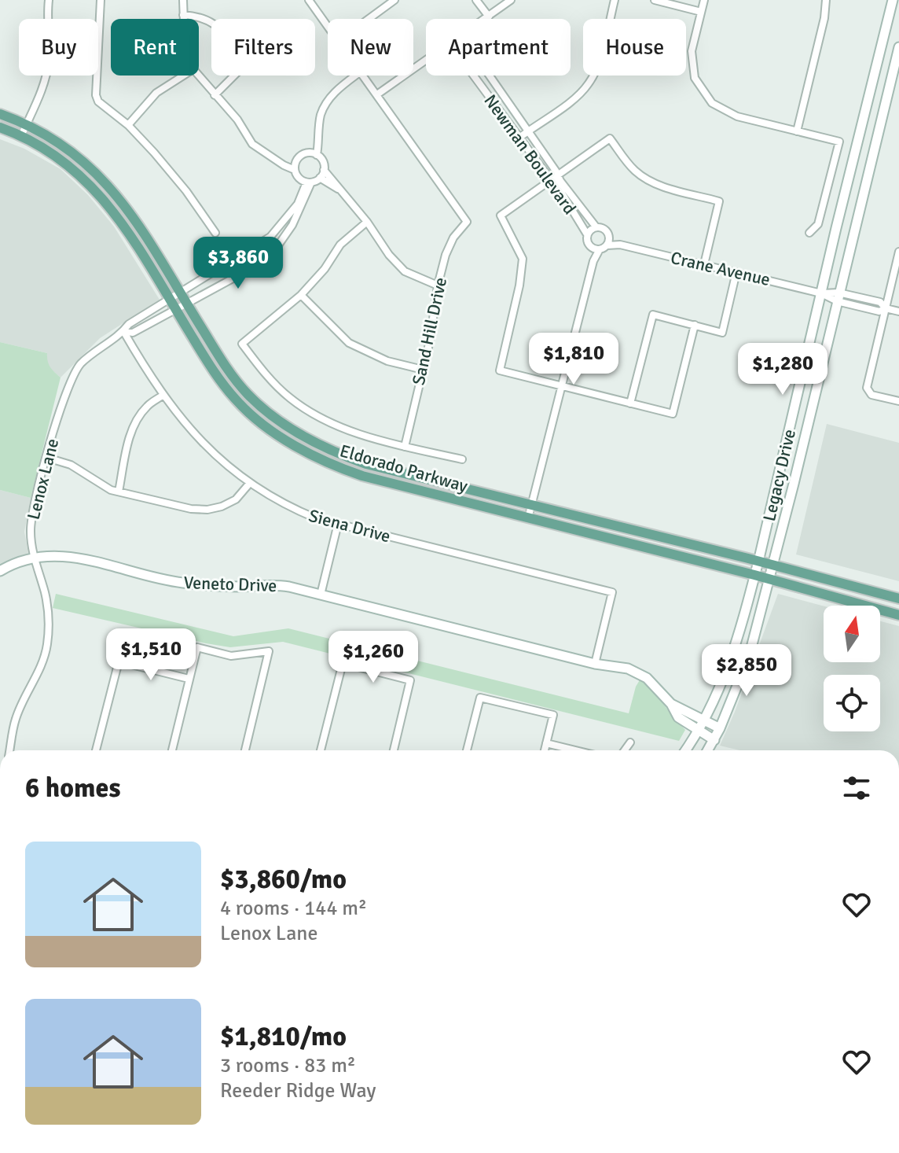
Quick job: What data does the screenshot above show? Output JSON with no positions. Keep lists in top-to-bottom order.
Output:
{
  "streets": {
    "main road": ["Eldorado Parkway", "Legacy Drive", "Veneto Drive"],
    "street": [
      "Newman Boulevard",
      "Crane Avenue",
      "Sand Hill Drive",
      "Lenox Lane",
      "Siena Drive"
    ]
  },
  "crossings": [
    ["Newman Boulevard", "Crane Avenue"],
    ["Crane Avenue", "Legacy Drive"],
    ["Eldorado Parkway", "Legacy Drive"],
    ["Eldorado Parkway", "Lenox Lane"],
    ["Legacy Drive", "Veneto Drive"],
    ["Lenox Lane", "Siena Drive"],
    ["Lenox Lane", "Veneto Drive"],
    ["Siena Drive", "Veneto Drive"]
  ],
  "north": "top",
  "page": {
    "chip": [
      "Buy",
      "Rent",
      "Filters",
      "New",
      "Apartment",
      "House"
    ],
    "price": [
      "$3,860",
      "$1,810",
      "$1,280",
      "$1,510",
      "$1,260",
      "$2,850"
    ],
    "heading": "6 homes",
    "list": [
      {
        "name": "$3,860/mo",
        "note": "4 rooms · 144 m² · Lenox Lane"
      },
      {
        "name": "$1,810/mo",
        "note": "3 rooms · 83 m² · Reeder Ridge Way"
      }
    ]
  }
}
